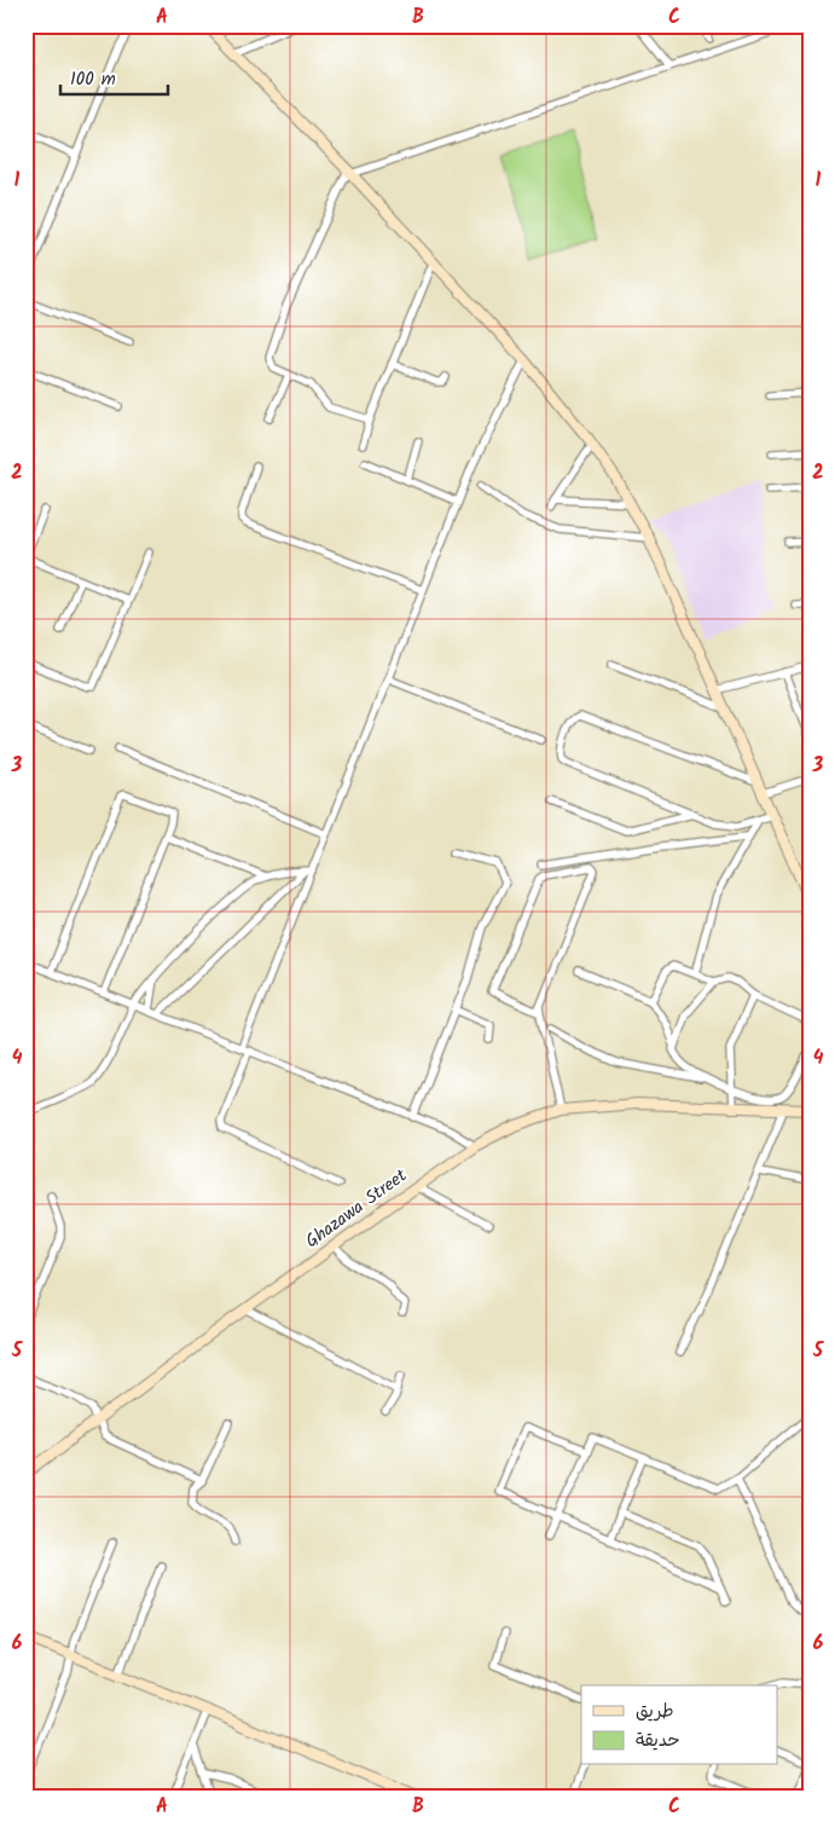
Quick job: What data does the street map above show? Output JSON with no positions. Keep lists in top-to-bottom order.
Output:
{
  "streets": {
    "main road": ["Ghazawa Street"]
  },
  "legend": ["طريق", "حديقة"],
  "scale_bar": "100 m",
  "grid": {
    "columns": ["A", "B", "C"],
    "rows": [
      "1",
      "2",
      "3",
      "4",
      "5",
      "6"
    ]
  }
}
